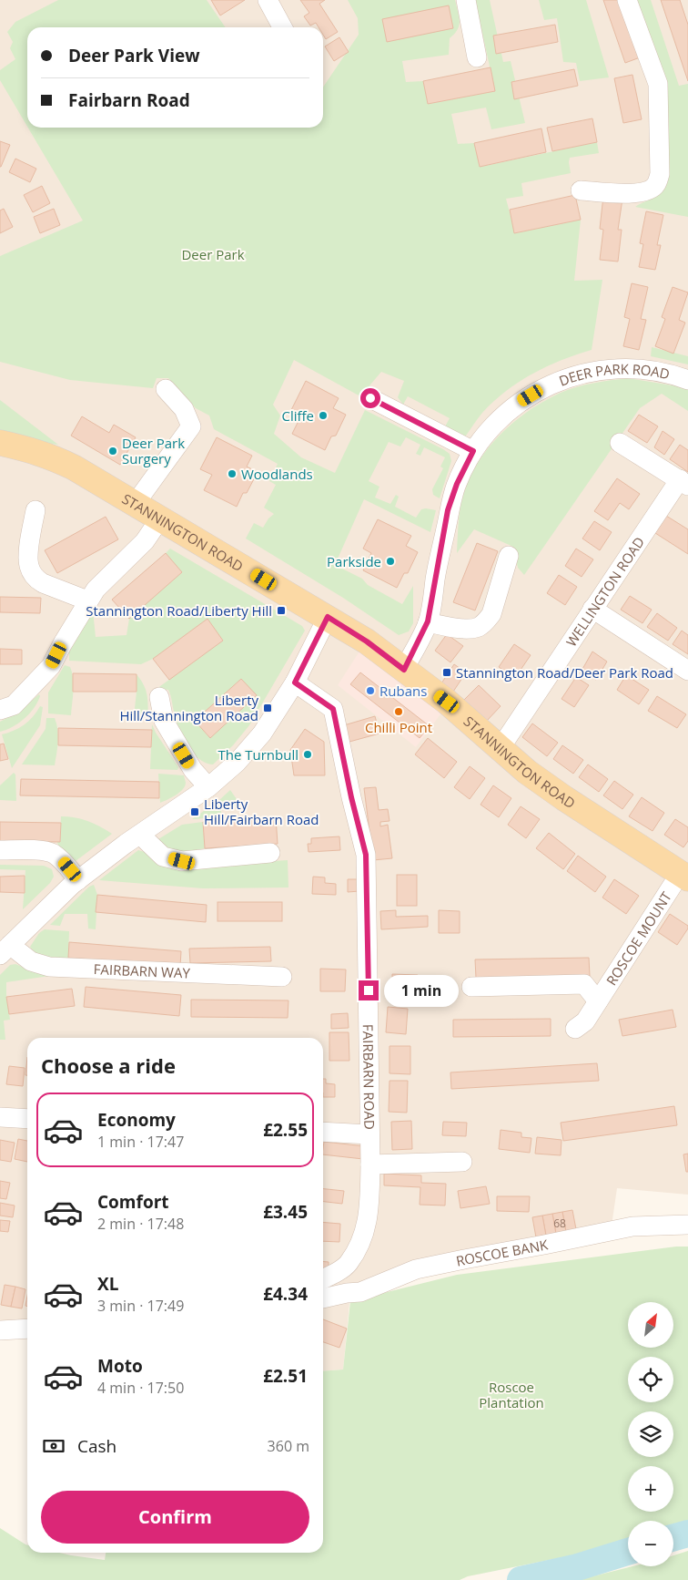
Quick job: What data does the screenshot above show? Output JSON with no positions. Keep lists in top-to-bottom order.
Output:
{
  "streets": {
    "main road": ["STANNINGTON ROAD"],
    "street": [
      "DEER PARK ROAD",
      "WELLINGTON ROAD",
      "ROSCOE MOUNT",
      "FAIRBARN WAY",
      "FAIRBARN ROAD",
      "ROSCOE BANK"
    ]
  },
  "crossings": [
    ["DEER PARK ROAD", "STANNINGTON ROAD"],
    ["STANNINGTON ROAD", "WELLINGTON ROAD"],
    ["STANNINGTON ROAD", "ROSCOE MOUNT"]
  ],
  "parks": ["Deer Park", "Roscoe Plantation"],
  "places": {
    "other": [
      "Cliffe",
      "Deer Park Surgery",
      "Woodlands",
      "Parkside",
      "Rubans",
      "Chilli Point",
      "The Turnbull"
    ],
    "transit": [
      "Stannington Road/Liberty Hill",
      "Stannington Road/Deer Park Road",
      "Liberty Hill/Stannington Road",
      "Liberty Hill/Fairbarn Road"
    ]
  },
  "house_numbers": ["68"],
  "north": "top right",
  "page": {
    "banner": ["Deer Park View", "Fairbarn Road"],
    "bubble": "1 min",
    "heading": "Choose a ride",
    "list": [
      {
        "name": "Economy",
        "note": "1 min · 17:47",
        "value": "£2.55"
      },
      {
        "name": "Comfort",
        "note": "2 min · 17:48",
        "value": "£3.45"
      },
      {
        "name": "XL",
        "note": "3 min · 17:49",
        "value": "£4.34"
      },
      {
        "name": "Moto",
        "note": "4 min · 17:50",
        "value": "£2.51"
      }
    ],
    "map_buttons": ["+", "−"],
    "pay": ["Cash", "360 m"],
    "buttons": "Confirm"
  }
}
